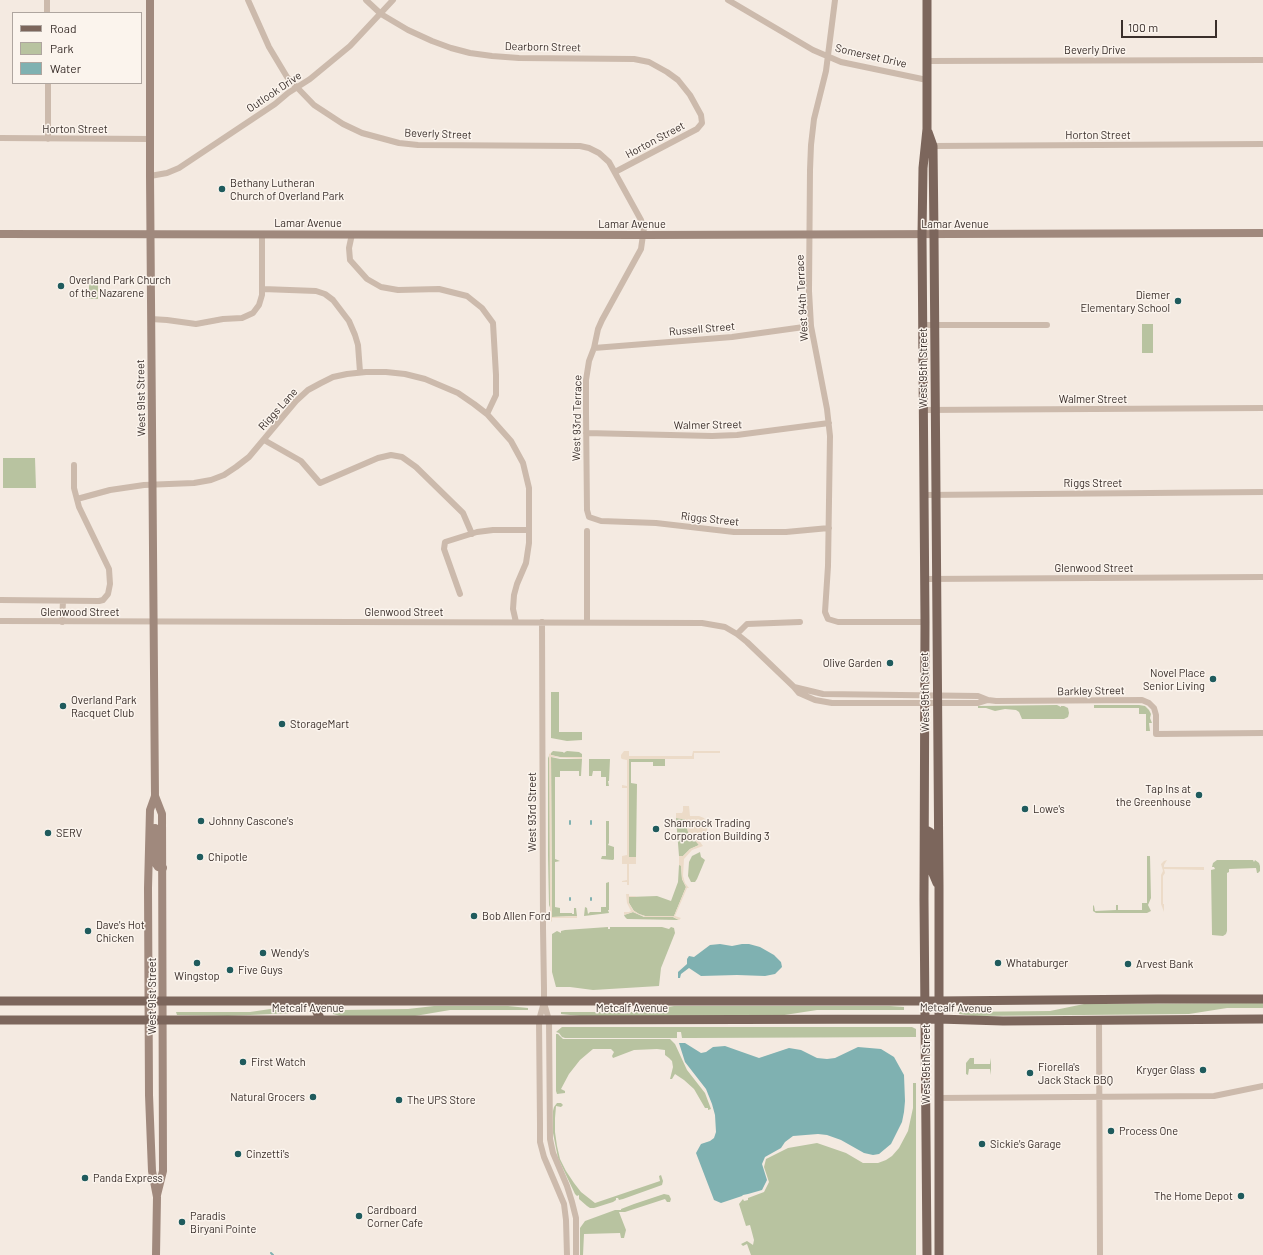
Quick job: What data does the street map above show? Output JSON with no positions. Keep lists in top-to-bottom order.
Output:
{
  "streets": {
    "main road": ["West 95th Street", "Metcalf Avenue"],
    "street": [
      "Dearborn Street",
      "Beverly Drive",
      "Somerset Drive",
      "Outlook Drive",
      "Horton Street",
      "Beverly Street",
      "Lamar Avenue",
      "West 94th Terrace",
      "Russell Street",
      "West 91st Street",
      "Walmer Street",
      "Riggs Lane",
      "West 93rd Terrace",
      "Riggs Street",
      "Glenwood Street",
      "Barkley Street",
      "West 93rd Street"
    ]
  },
  "crossings": [
    ["Dearborn Street", "Outlook Drive"],
    ["Dearborn Street", "Horton Street"],
    ["Beverly Drive", "West 95th Street"],
    ["Somerset Drive", "West 94th Terrace"],
    ["Somerset Drive", "West 95th Street"],
    ["Outlook Drive", "Beverly Street"],
    ["Outlook Drive", "West 91st Street"],
    ["Horton Street", "Beverly Street"],
    ["Horton Street", "West 95th Street"],
    ["Horton Street", "West 91st Street"],
    ["Beverly Street", "Lamar Avenue"],
    ["Beverly Street", "West 93rd Terrace"],
    ["Lamar Avenue", "West 94th Terrace"],
    ["Lamar Avenue", "West 95th Street"],
    ["Lamar Avenue", "West 91st Street"],
    ["Lamar Avenue", "West 93rd Terrace"],
    ["West 94th Terrace", "Russell Street"],
    ["West 94th Terrace", "West 95th Street"],
    ["West 94th Terrace", "Walmer Street"],
    ["West 94th Terrace", "Riggs Street"],
    ["Russell Street", "West 93rd Terrace"],
    ["West 95th Street", "Walmer Street"],
    ["West 95th Street", "Riggs Street"],
    ["West 95th Street", "Glenwood Street"],
    ["West 95th Street", "Barkley Street"],
    ["West 95th Street", "Metcalf Avenue"],
    ["West 91st Street", "Riggs Lane"],
    ["West 91st Street", "Glenwood Street"],
    ["West 91st Street", "Metcalf Avenue"],
    ["Walmer Street", "West 93rd Terrace"],
    ["Riggs Lane", "Glenwood Street"],
    ["West 93rd Terrace", "Riggs Street"],
    ["Glenwood Street", "Barkley Street"],
    ["Glenwood Street", "West 93rd Street"],
    ["West 93rd Street", "Metcalf Avenue"]
  ],
  "places": [
    "Bethany Lutheran Church of Overland Park",
    "Overland Park Church of the Nazarene",
    "Diemer Elementary School",
    "Olive Garden",
    "Novel Place Senior Living",
    "Overland Park Racquet Club",
    "StorageMart",
    "Tap Ins at the Greenhouse",
    "Lowe's",
    "Johnny Cascone's",
    "Shamrock Trading Corporation Building 3",
    "SERV",
    "Chipotle",
    "Bob Allen Ford",
    "Dave's Hot Chicken",
    "Wendy's",
    "Wingstop",
    "Whataburger",
    "Arvest Bank",
    "Five Guys",
    "First Watch",
    "Kryger Glass",
    "Fiorella's Jack Stack BBQ",
    "Natural Grocers",
    "The UPS Store",
    "Process One",
    "Sickie's Garage",
    "Cinzetti's",
    "Panda Express",
    "The Home Depot",
    "Cardboard Corner Cafe",
    "Paradis Biryani Pointe"
  ],
  "legend": ["Road", "Park", "Water"],
  "scale_bar": "100 m"
}
